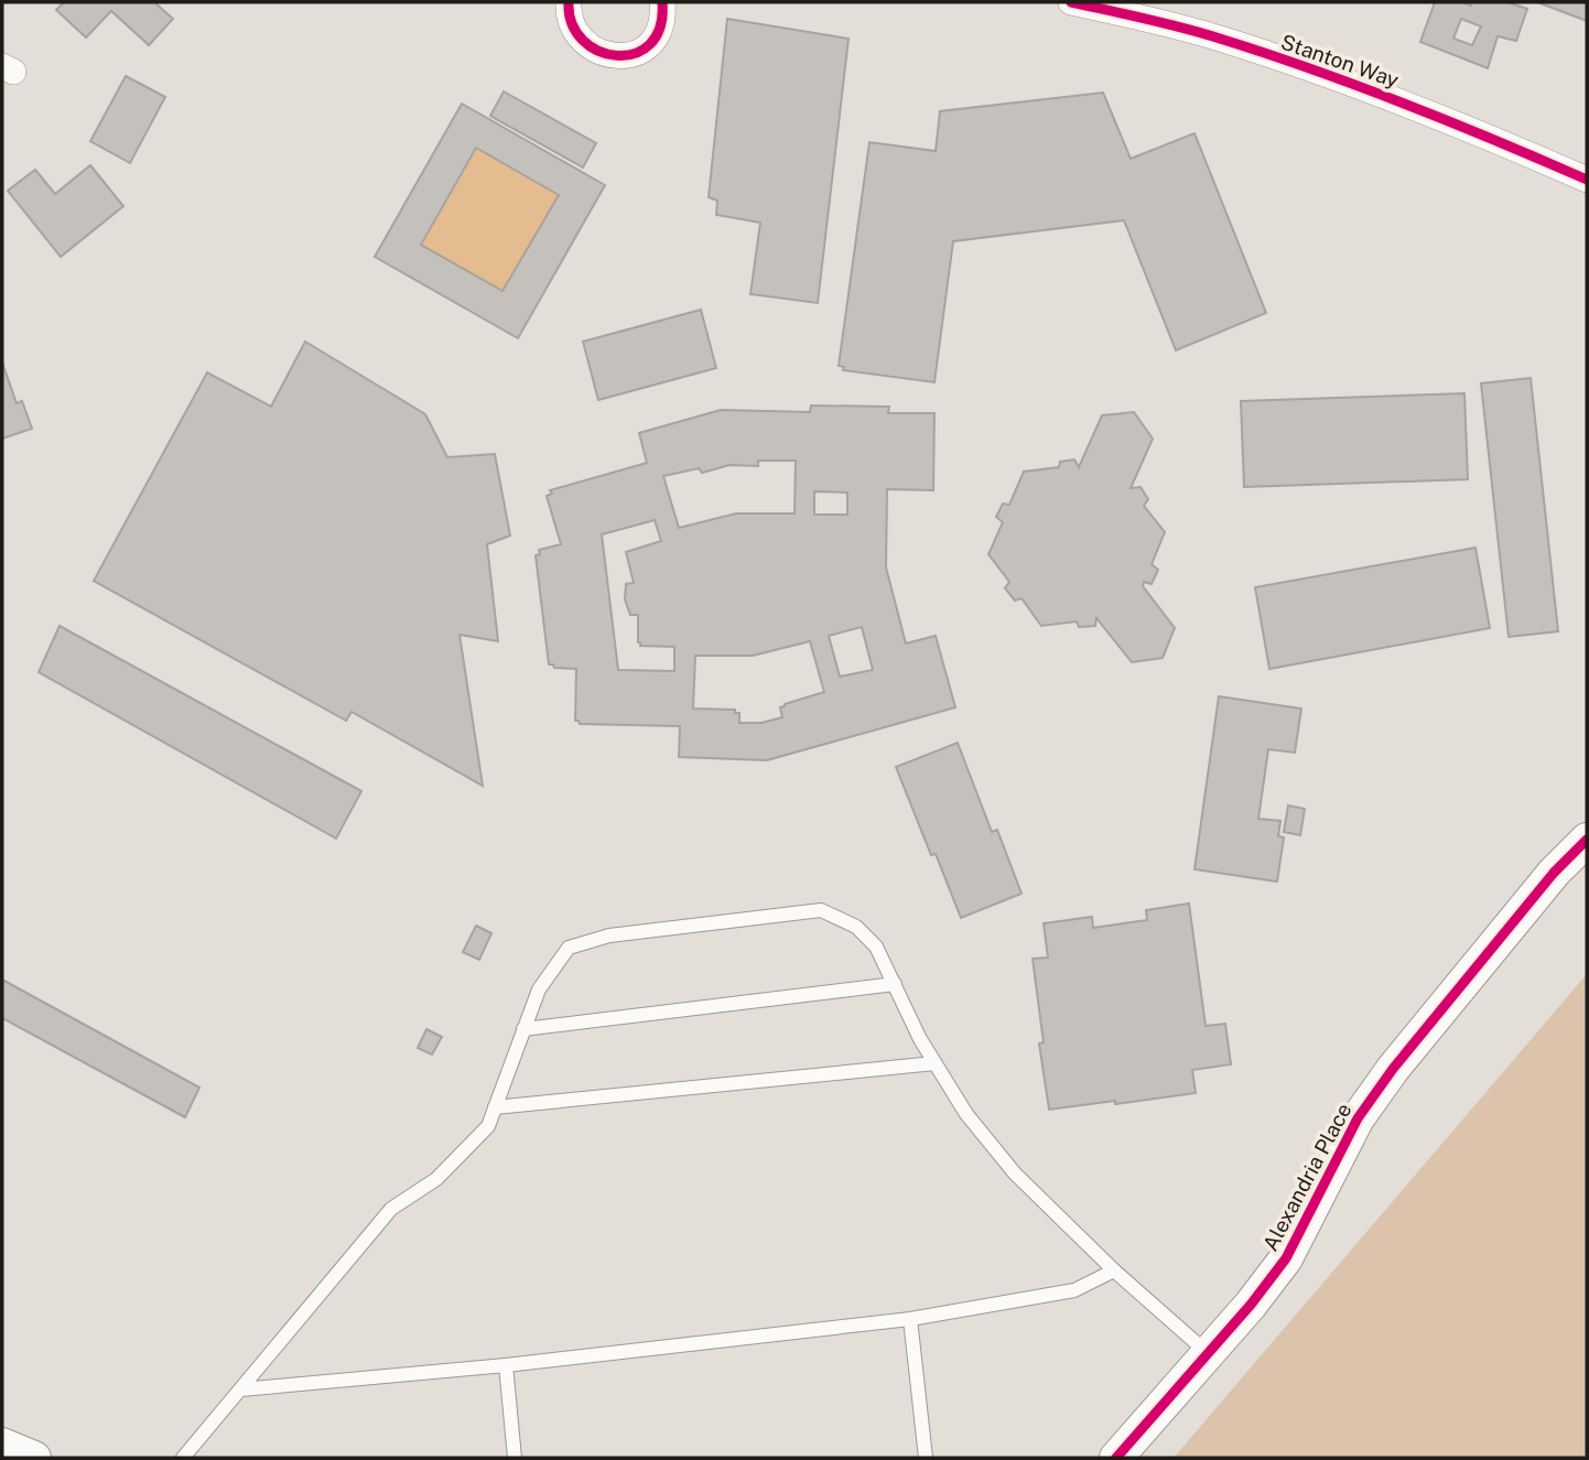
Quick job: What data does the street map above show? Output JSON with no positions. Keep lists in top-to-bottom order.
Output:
{
  "streets": {
    "street": ["Stanton Way", "Alexandria Place"]
  }
}
